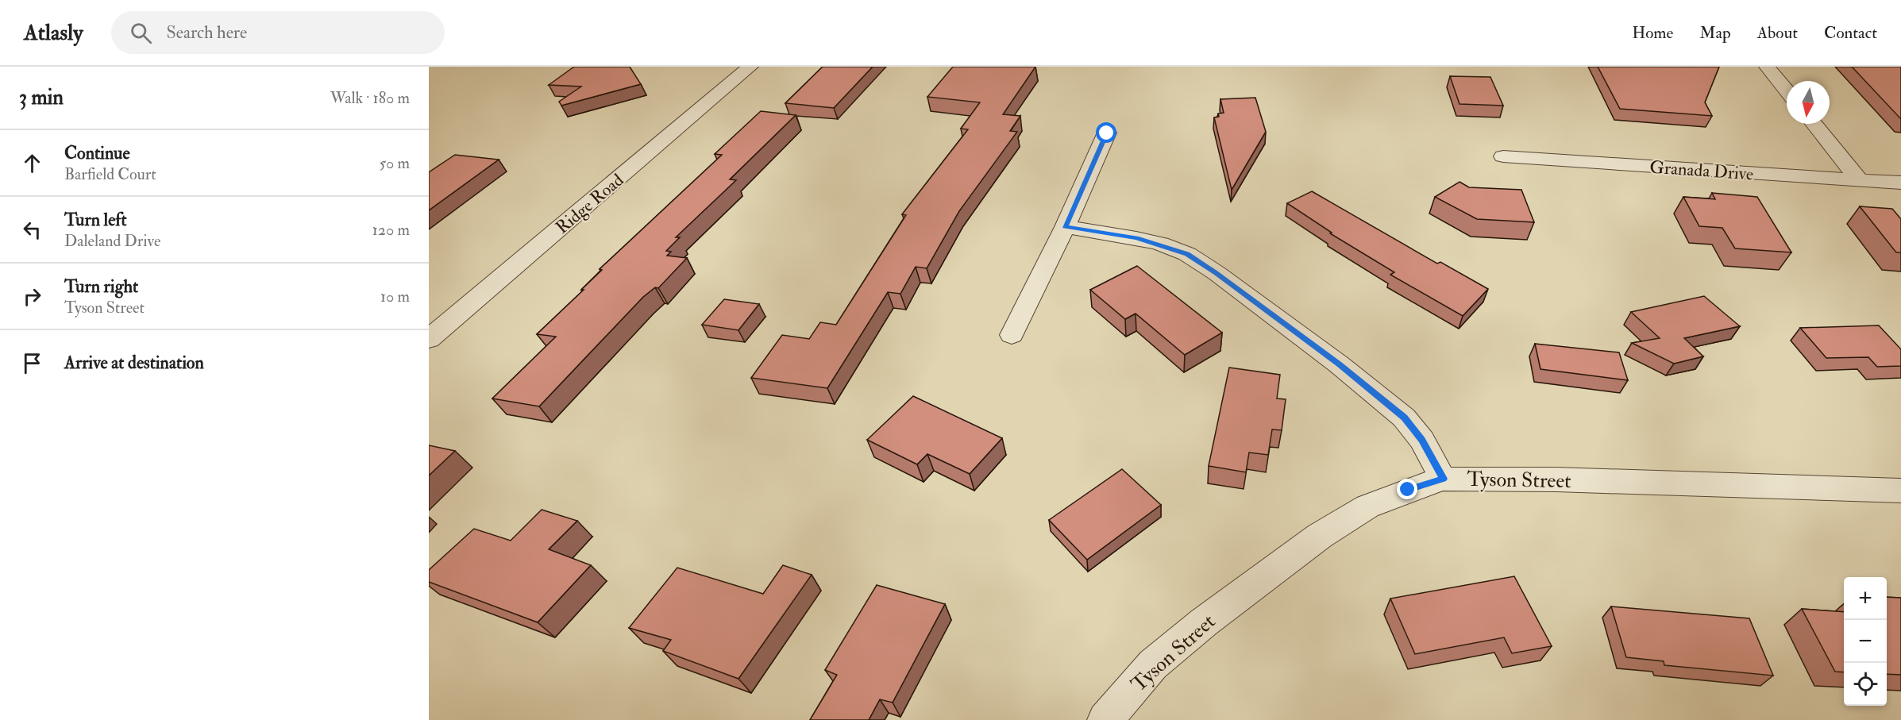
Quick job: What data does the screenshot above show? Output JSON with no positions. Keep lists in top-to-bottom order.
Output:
{
  "streets": {
    "street": ["Granada Drive", "Ridge Road", "Tyson Street"]
  },
  "north": "bottom",
  "page": {
    "header": "Atlasly",
    "search": "Search here",
    "nav": [
      "Home",
      "Map",
      "About",
      "Contact"
    ],
    "heading": ["3 min", "Walk · 180 m"],
    "list": [
      ["Continue", "Barfield Court", "50 m"],
      ["Turn left", "Daleland Drive", "120 m"],
      ["Turn right", "Tyson Street", "10 m"],
      "Arrive at destination"
    ],
    "map_buttons": ["+", "−"]
  }
}
